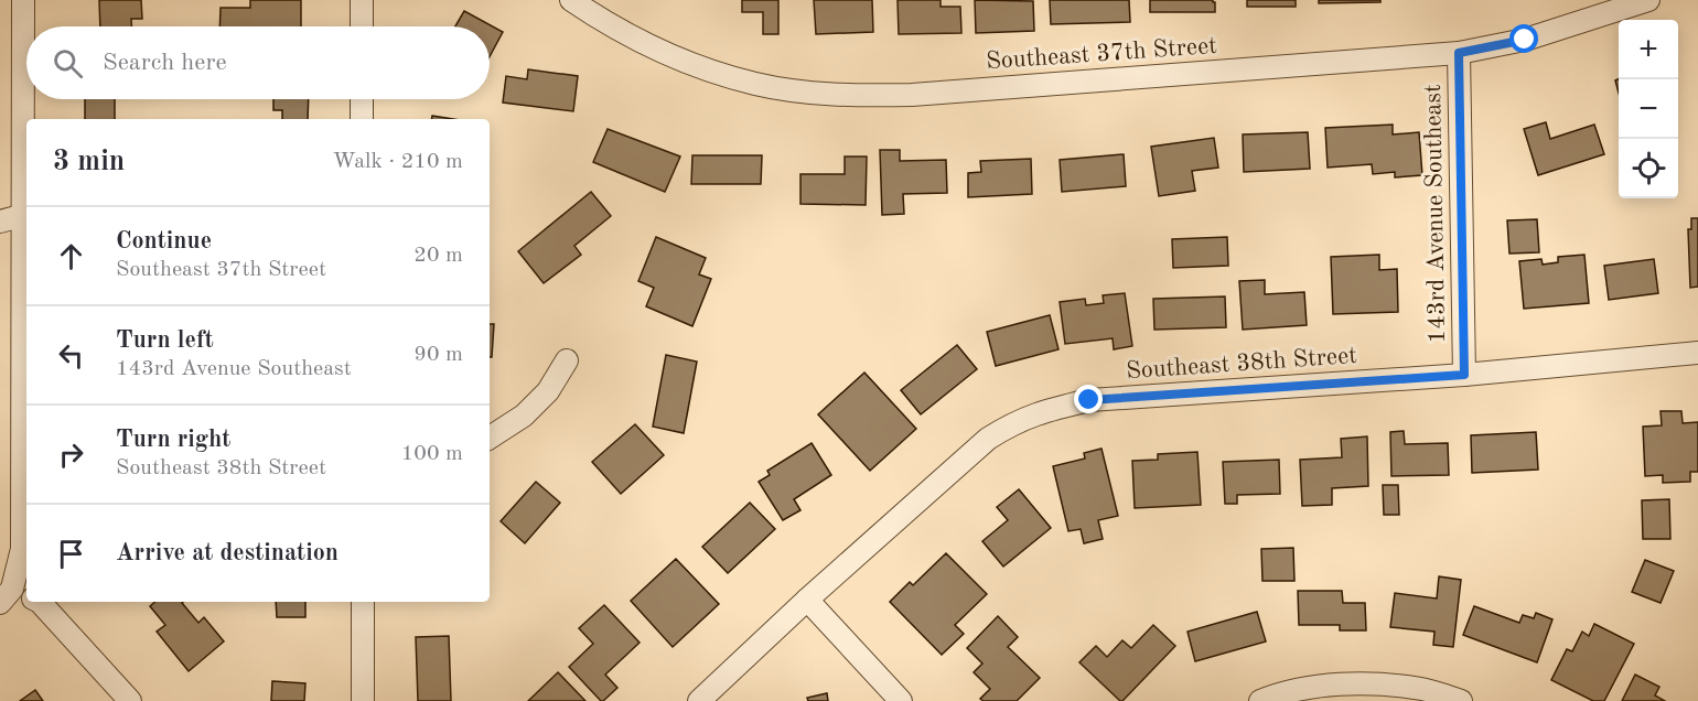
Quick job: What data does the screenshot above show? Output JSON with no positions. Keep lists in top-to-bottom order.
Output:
{
  "streets": {
    "street": ["Southeast 37th Street", "143rd Avenue Southeast", "Southeast 38th Street"]
  },
  "crossings": [
    ["Southeast 37th Street", "143rd Avenue Southeast"],
    ["143rd Avenue Southeast", "Southeast 38th Street"]
  ],
  "page": {
    "map_buttons": ["+", "−"],
    "search": "Search here",
    "heading": ["3 min", "Walk · 210 m"],
    "list": [
      ["Continue", "Southeast 37th Street", "20 m"],
      ["Turn left", "143rd Avenue Southeast", "90 m"],
      ["Turn right", "Southeast 38th Street", "100 m"],
      "Arrive at destination"
    ]
  }
}
